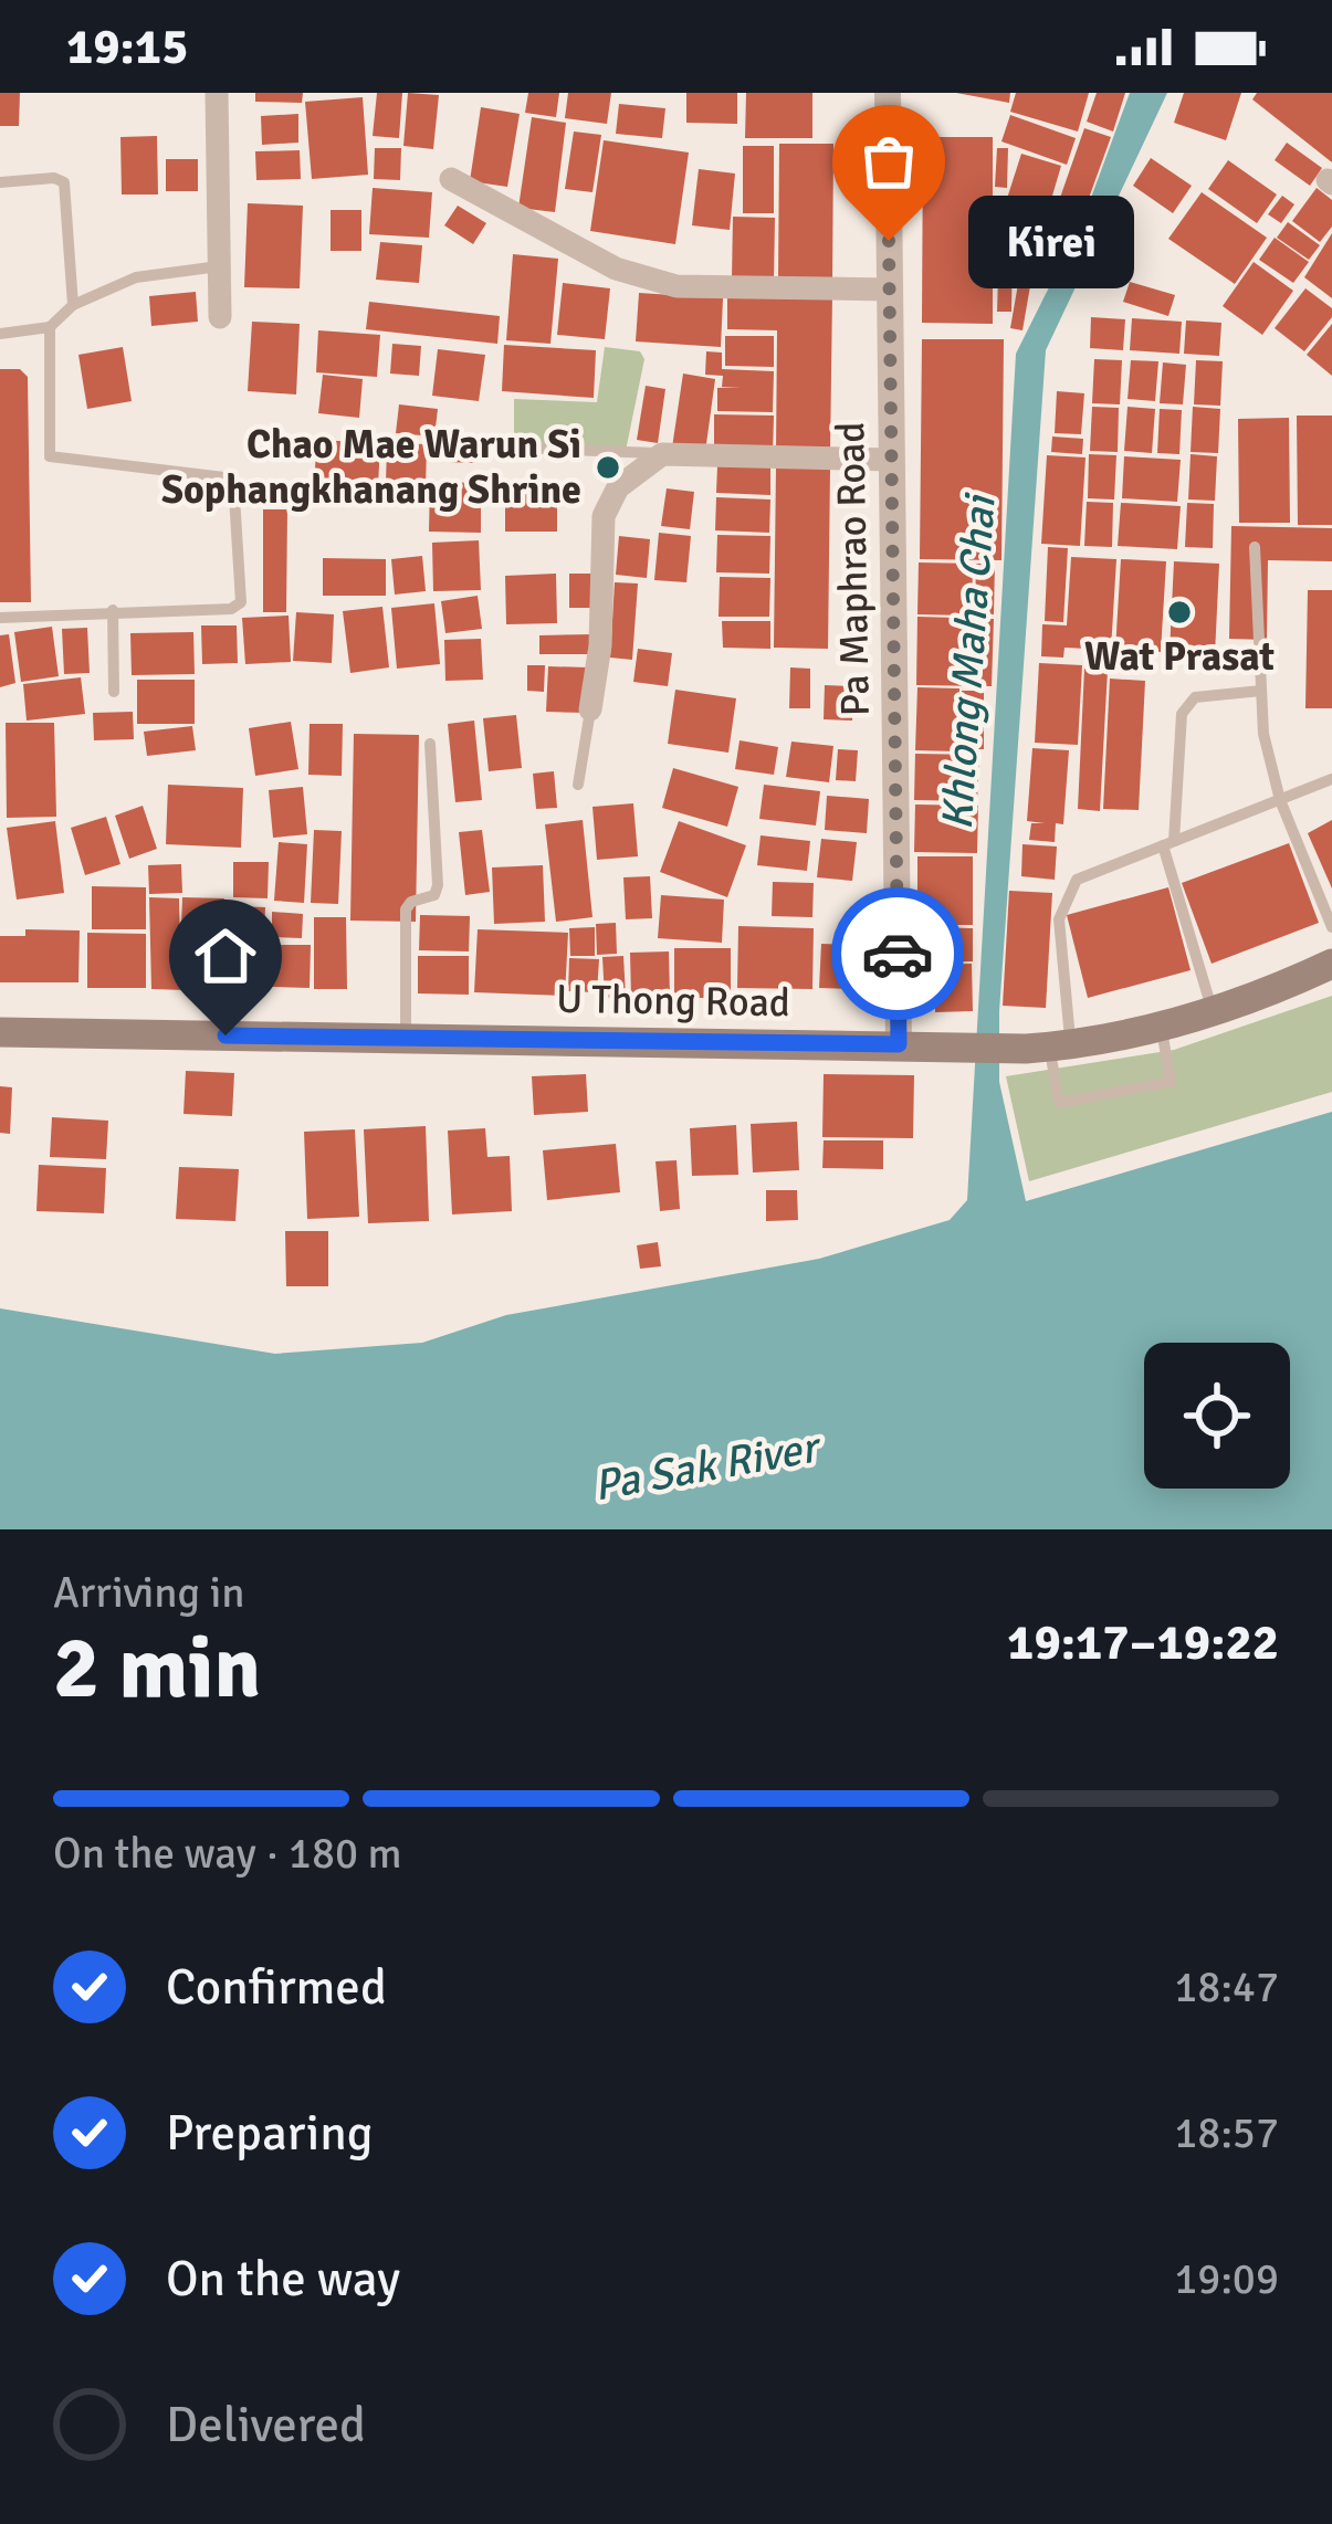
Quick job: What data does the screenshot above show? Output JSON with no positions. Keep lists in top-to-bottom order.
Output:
{
  "streets": {
    "main road": ["U Thong Road"],
    "street": ["Pa Maphrao Road"]
  },
  "crossings": [
    ["Pa Maphrao Road", "U Thong Road"]
  ],
  "water": ["Khlong Maha Chai", "Pa Sak River"],
  "places": ["Kirei", "Chao Mae Warun Si Sophangkhanang Shrine", "Wat Prasat"],
  "page": {
    "status": "19:15",
    "bubble": "Kirei",
    "heading": ["2 min", "Arriving in", "19:17–19:22"],
    "bar": "On the way · 180 m",
    "list": [
      ["Confirmed", "18:47"],
      ["Preparing", "18:57"],
      ["On the way", "19:09"],
      "Delivered"
    ]
  }
}
